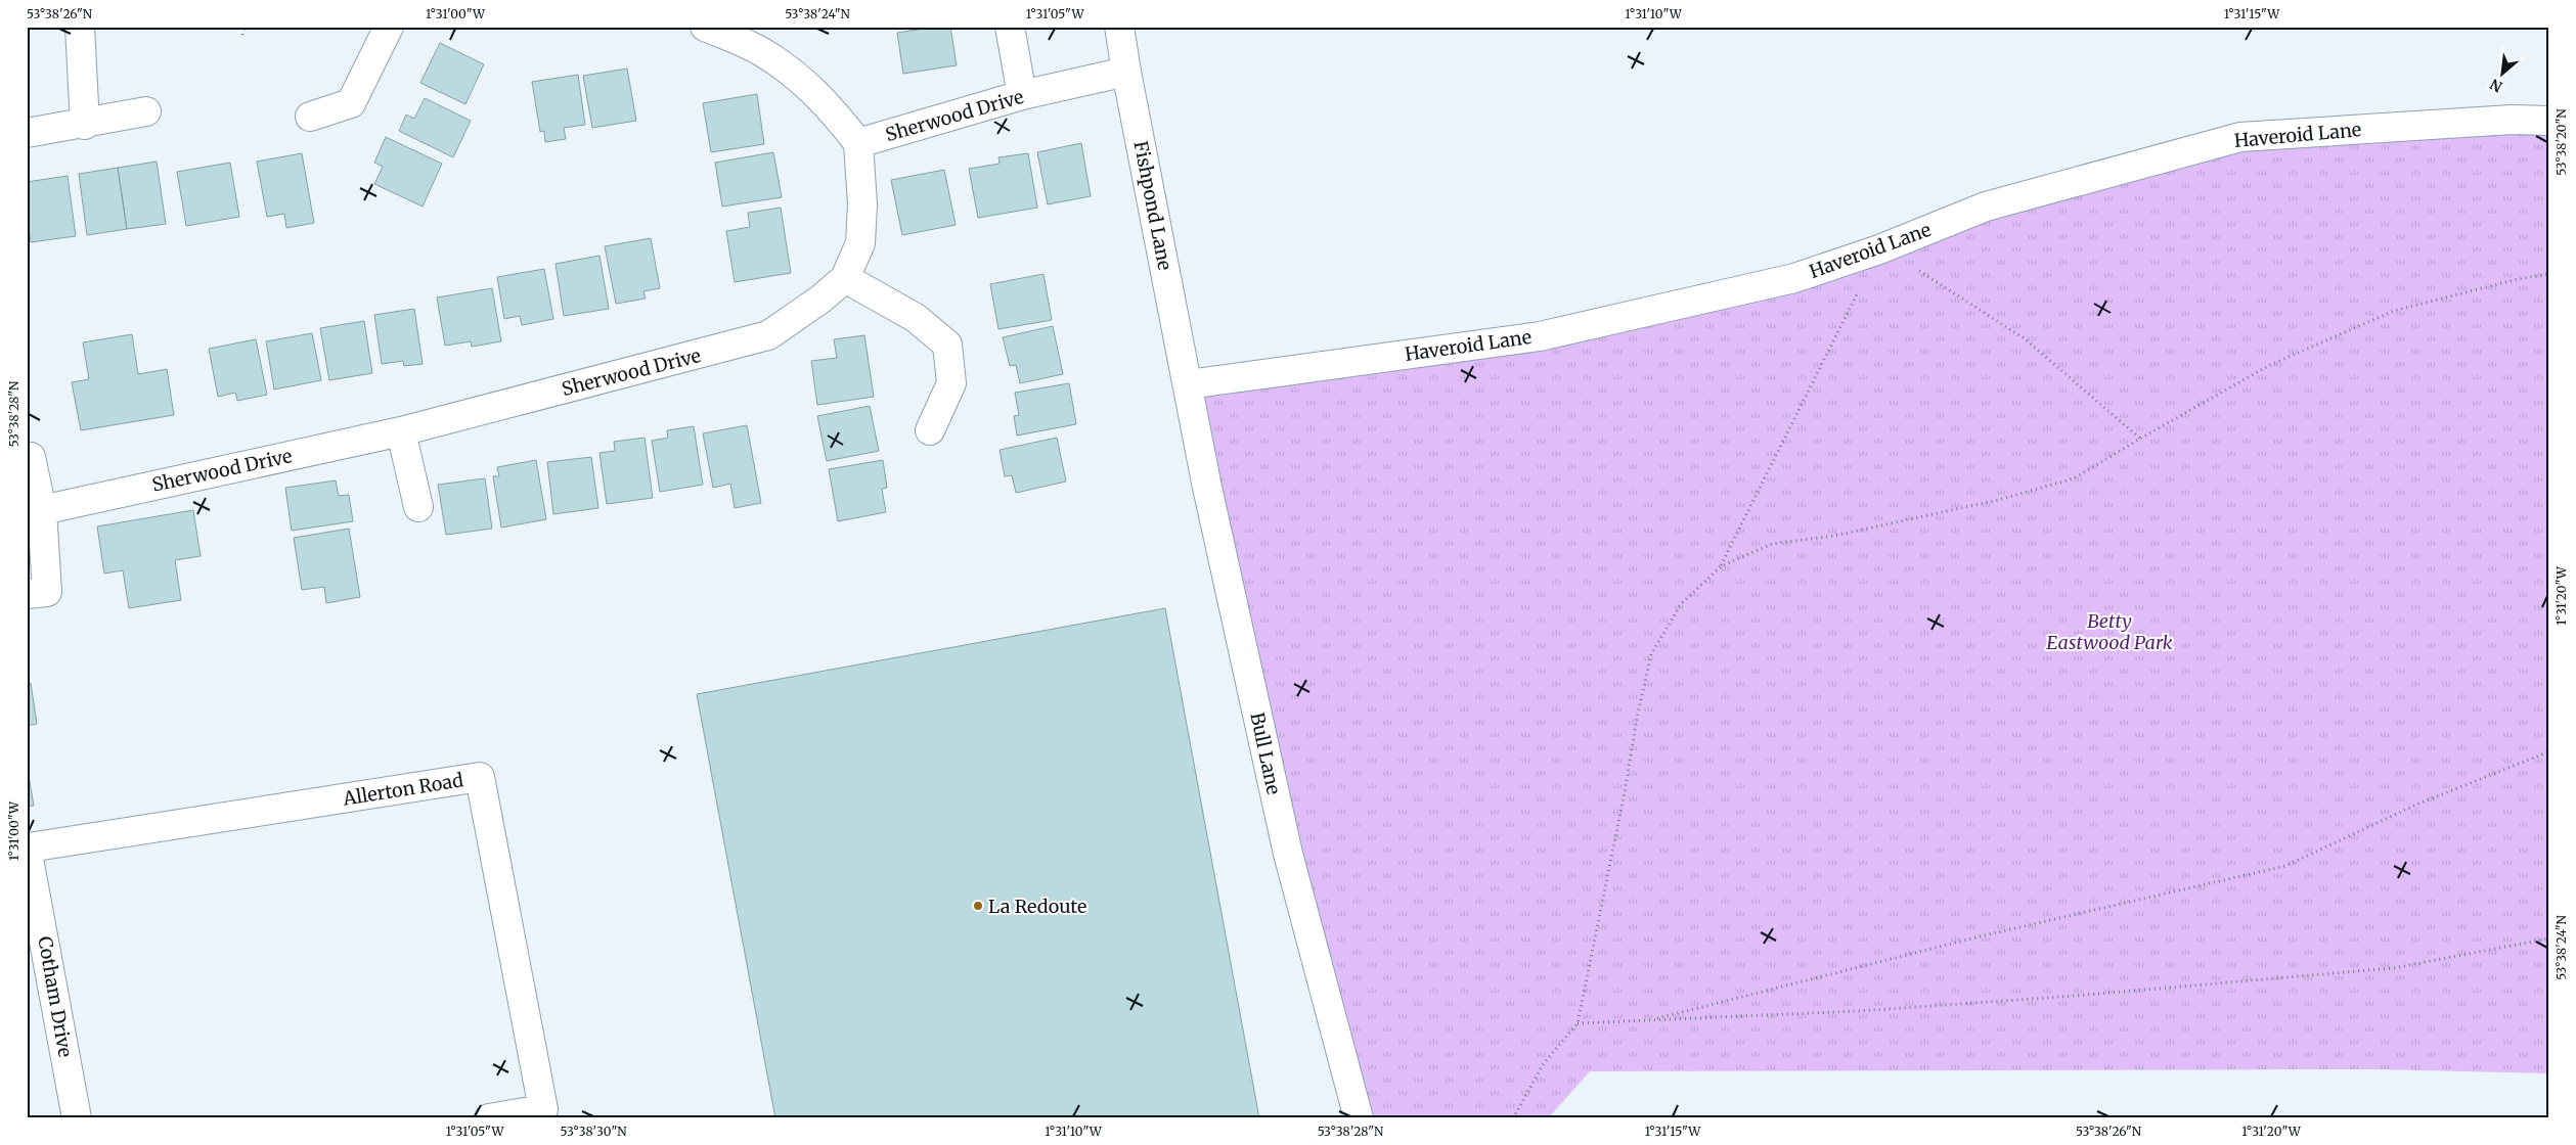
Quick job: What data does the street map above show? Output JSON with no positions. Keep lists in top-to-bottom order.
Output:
{
  "streets": {
    "street": [
      "Sherwood Drive",
      "Haveroid Lane",
      "Fishpond Lane",
      "Bull Lane",
      "Allerton Road",
      "Cotham Drive"
    ]
  },
  "crossings": [
    ["Sherwood Drive", "Fishpond Lane"],
    ["Haveroid Lane", "Fishpond Lane"],
    ["Haveroid Lane", "Bull Lane"],
    ["Fishpond Lane", "Bull Lane"],
    ["Allerton Road", "Cotham Drive"]
  ],
  "parks": ["Betty Eastwood Park"],
  "places": ["La Redoute"],
  "north": "bottom left",
  "coordinates": [
    "53°38'26\"N",
    "1°31'00\"W",
    "53°38'24\"N",
    "1°31'05\"W",
    "1°31'10\"W",
    "1°31'15\"W",
    "53°38'20\"N",
    "53°38'28\"N",
    "1°31'20\"W",
    "53°38'30\"N"
  ]
}
